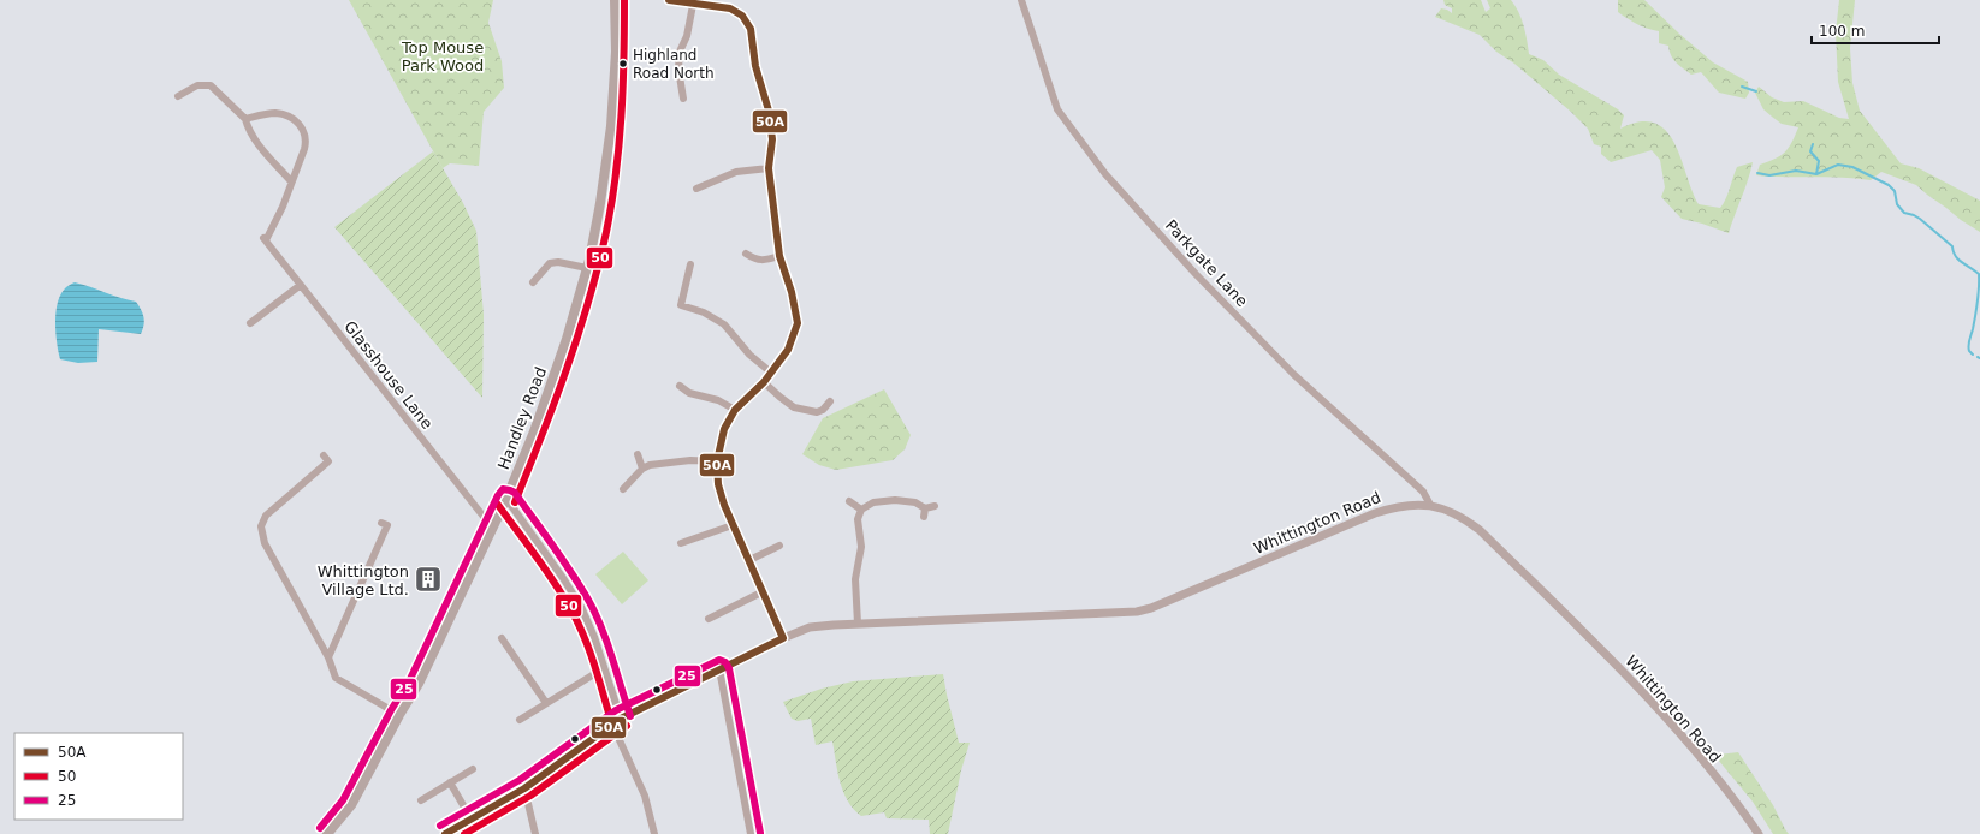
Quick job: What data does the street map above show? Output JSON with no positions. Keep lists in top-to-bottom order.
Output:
{
  "streets": {
    "main road": ["Handley Road"],
    "street": ["Parkgate Lane", "Glasshouse Lane", "Whittington Road"]
  },
  "crossings": [
    ["Parkgate Lane", "Whittington Road"],
    ["Glasshouse Lane", "Handley Road"]
  ],
  "parks": ["Top Mouse Park Wood"],
  "places": {
    "other": ["Highland Road North"],
    "building": ["Whittington Village Ltd."]
  },
  "lines": ["transit line 50A", "transit line 50", "transit line 25"],
  "legend": ["50A", "50", "25"],
  "scale_bar": "100 m"
}
